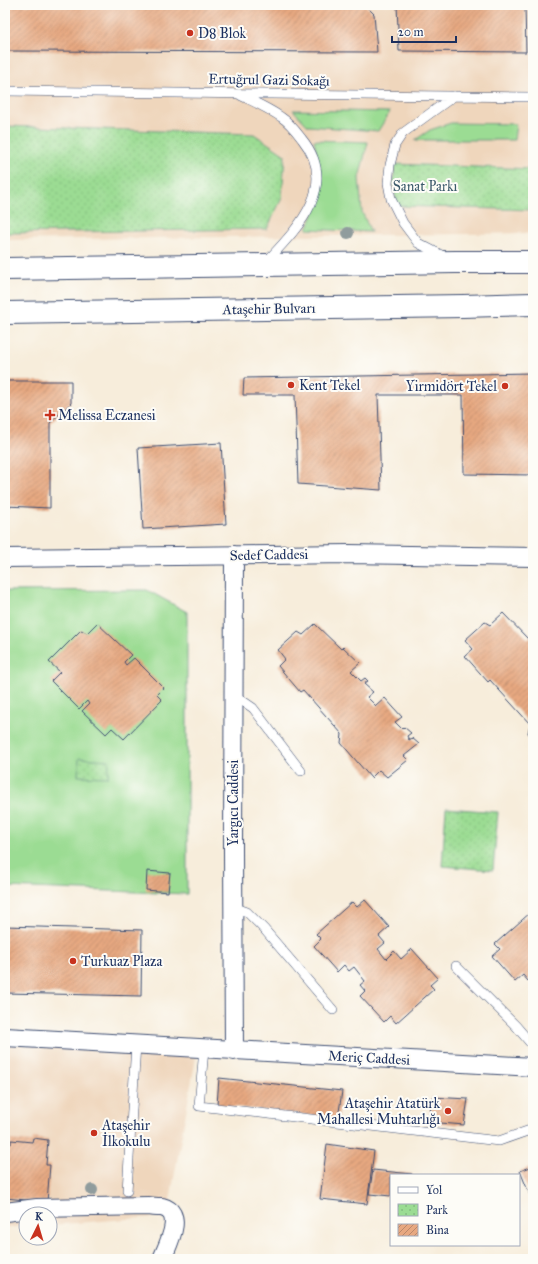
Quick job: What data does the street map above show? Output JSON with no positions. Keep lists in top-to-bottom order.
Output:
{
  "streets": {
    "main road": ["Ataşehir Bulvarı"],
    "street": ["Sedef Caddesi", "Yargıcı Caddesi", "Meriç Caddesi"],
    "lane": ["Ertuğrul Gazi Sokağı"]
  },
  "crossings": [
    ["Sedef Caddesi", "Yargıcı Caddesi"],
    ["Yargıcı Caddesi", "Meriç Caddesi"]
  ],
  "parks": ["Sanat Parkı"],
  "places": {
    "other": [
      "D8 Blok",
      "Kent Tekel",
      "Yirmidört Tekel",
      "Turkuaz Plaza",
      "Ataşehir Atatürk Mahallesi Muhtarlığı",
      "Ataşehir İlkokulu"
    ],
    "health": ["Melissa Eczanesi"]
  },
  "legend": ["Yol", "Park", "Bina"],
  "scale_bar": "20 m",
  "north": "top"
}
